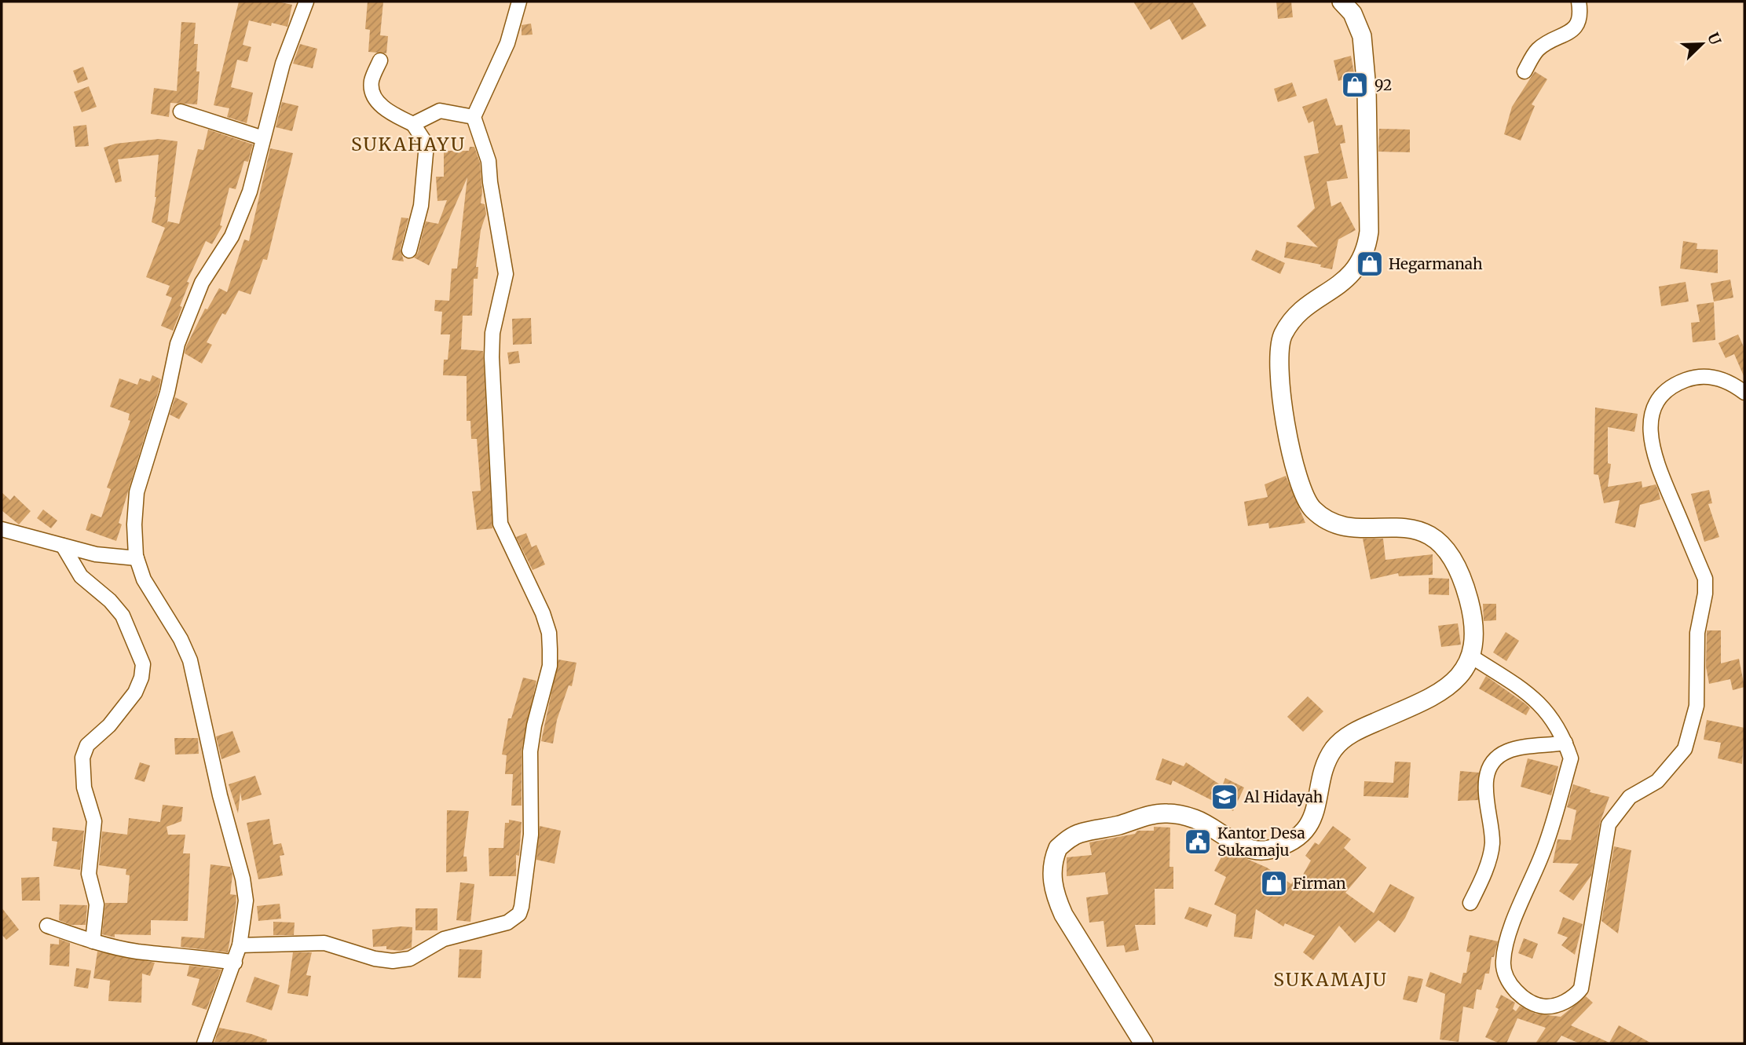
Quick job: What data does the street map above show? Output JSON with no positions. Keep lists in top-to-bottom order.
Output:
{
  "districts": ["SUKAHAYU", "SUKAMAJU"],
  "places": {
    "shop": ["92", "Hegarmanah", "Firman"],
    "school or university": ["Al Hidayah"],
    "public building": ["Kantor Desa Sukamaju"]
  },
  "north": "top right"
}
